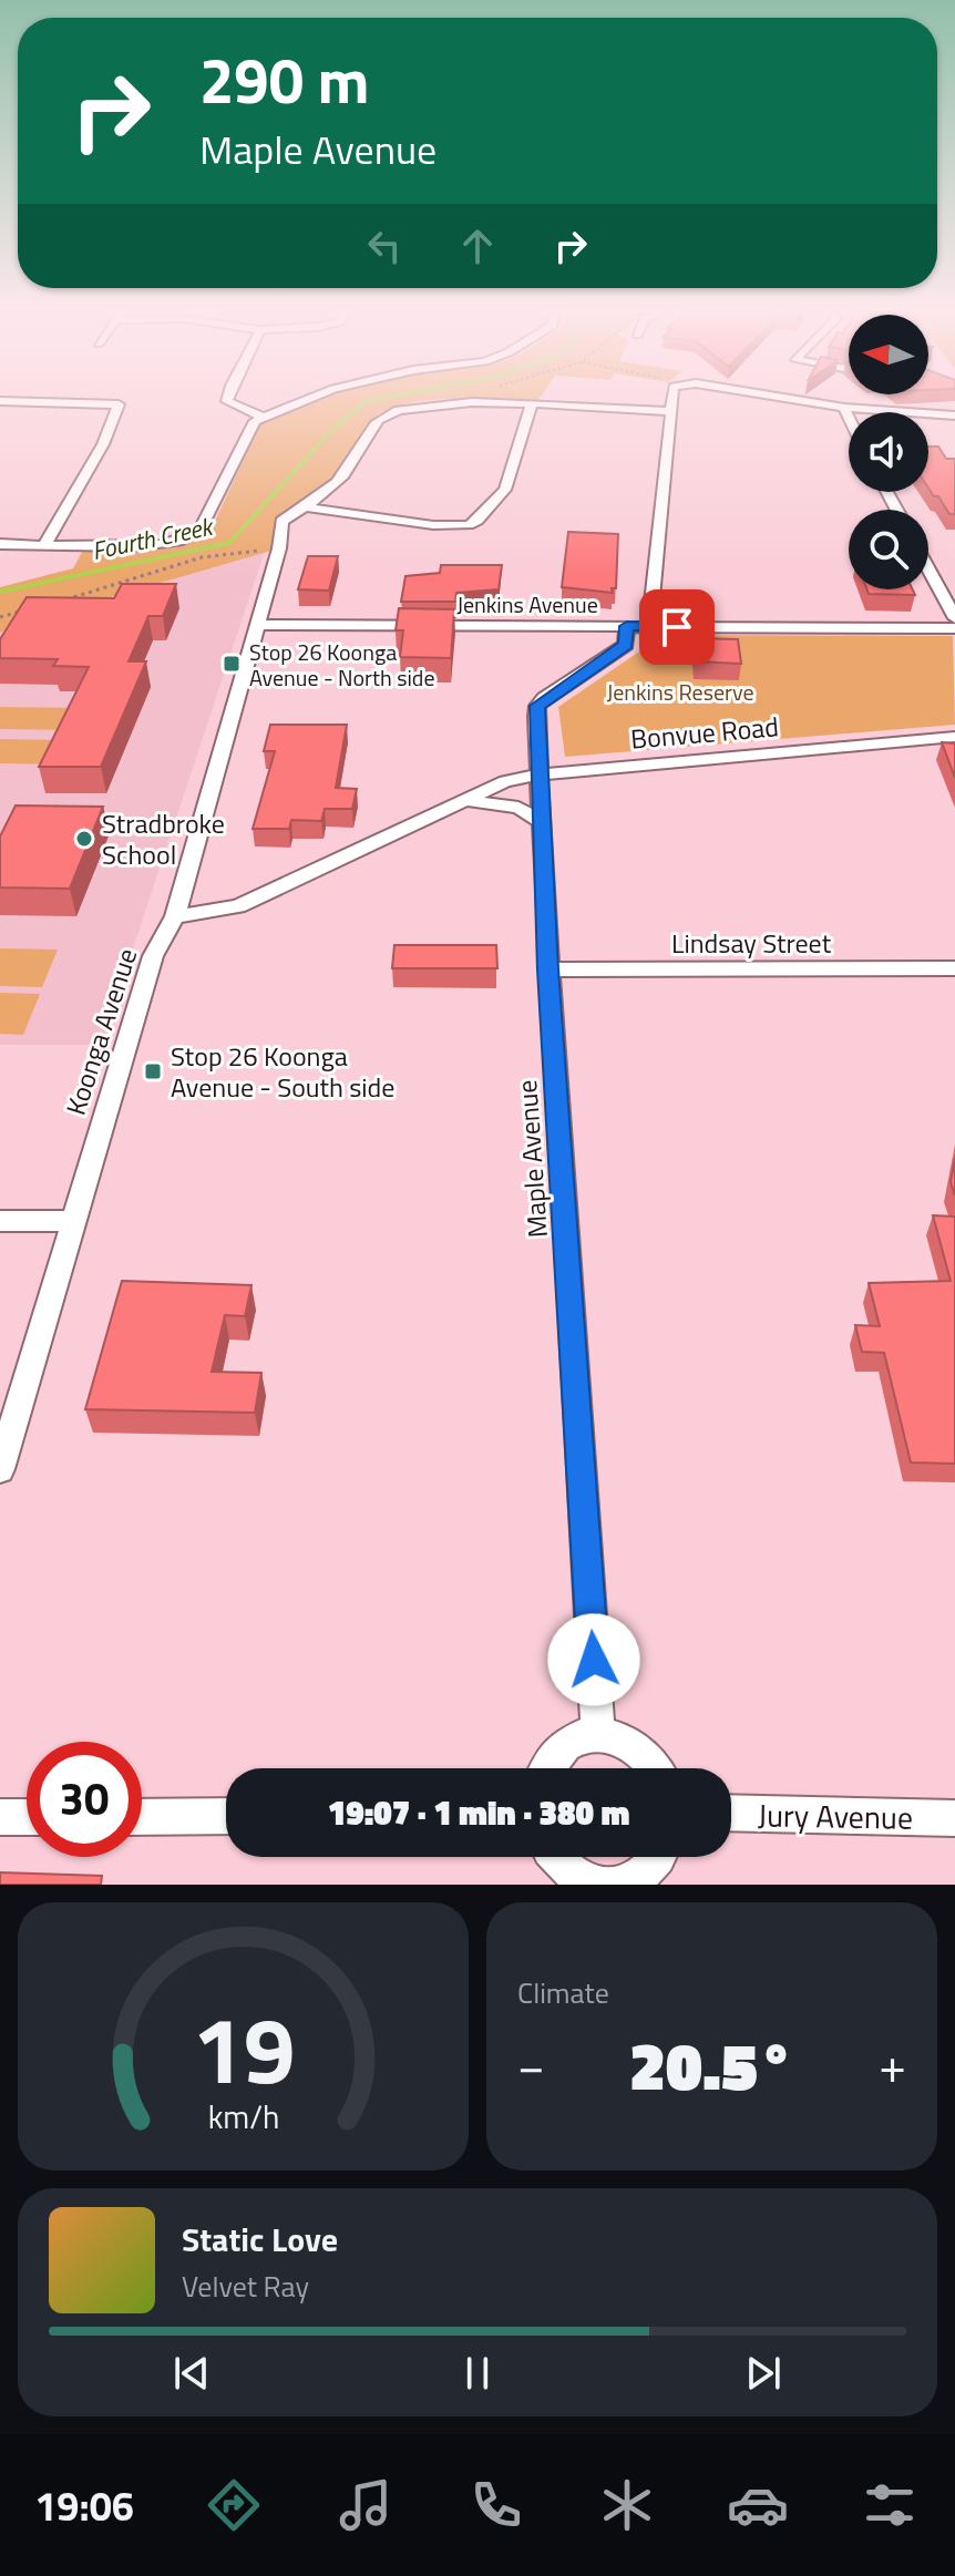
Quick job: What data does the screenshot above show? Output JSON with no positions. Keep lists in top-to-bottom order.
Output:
{
  "streets": {
    "street": [
      "Jenkins Avenue",
      "Bonvue Road",
      "Lindsay Street",
      "Koonga Avenue",
      "Maple Avenue",
      "Jury Avenue"
    ]
  },
  "crossings": [
    ["Jenkins Avenue", "Koonga Avenue"],
    ["Jenkins Avenue", "Maple Avenue"],
    ["Bonvue Road", "Koonga Avenue"],
    ["Bonvue Road", "Maple Avenue"],
    ["Lindsay Street", "Maple Avenue"],
    ["Koonga Avenue", "Maple Avenue"]
  ],
  "water": ["Fourth Creek"],
  "parks": ["Jenkins Reserve"],
  "places": {
    "transit": ["Stop 26 Koonga Avenue - North side", "Stop 26 Koonga Avenue - South side"],
    "other": ["Stradbroke School"]
  },
  "north": "left",
  "page": {
    "turn": ["290 m", "Maple Avenue"],
    "limit": "30",
    "trip": "19:07 · 1 min · 380 m",
    "tile": "Climate",
    "heat": ["−", "20.5°", "+"],
    "song": ["Static Love", "Velvet Ray"],
    "tabs": "19:06",
    "gauge": ["19", "km/h"]
  }
}
